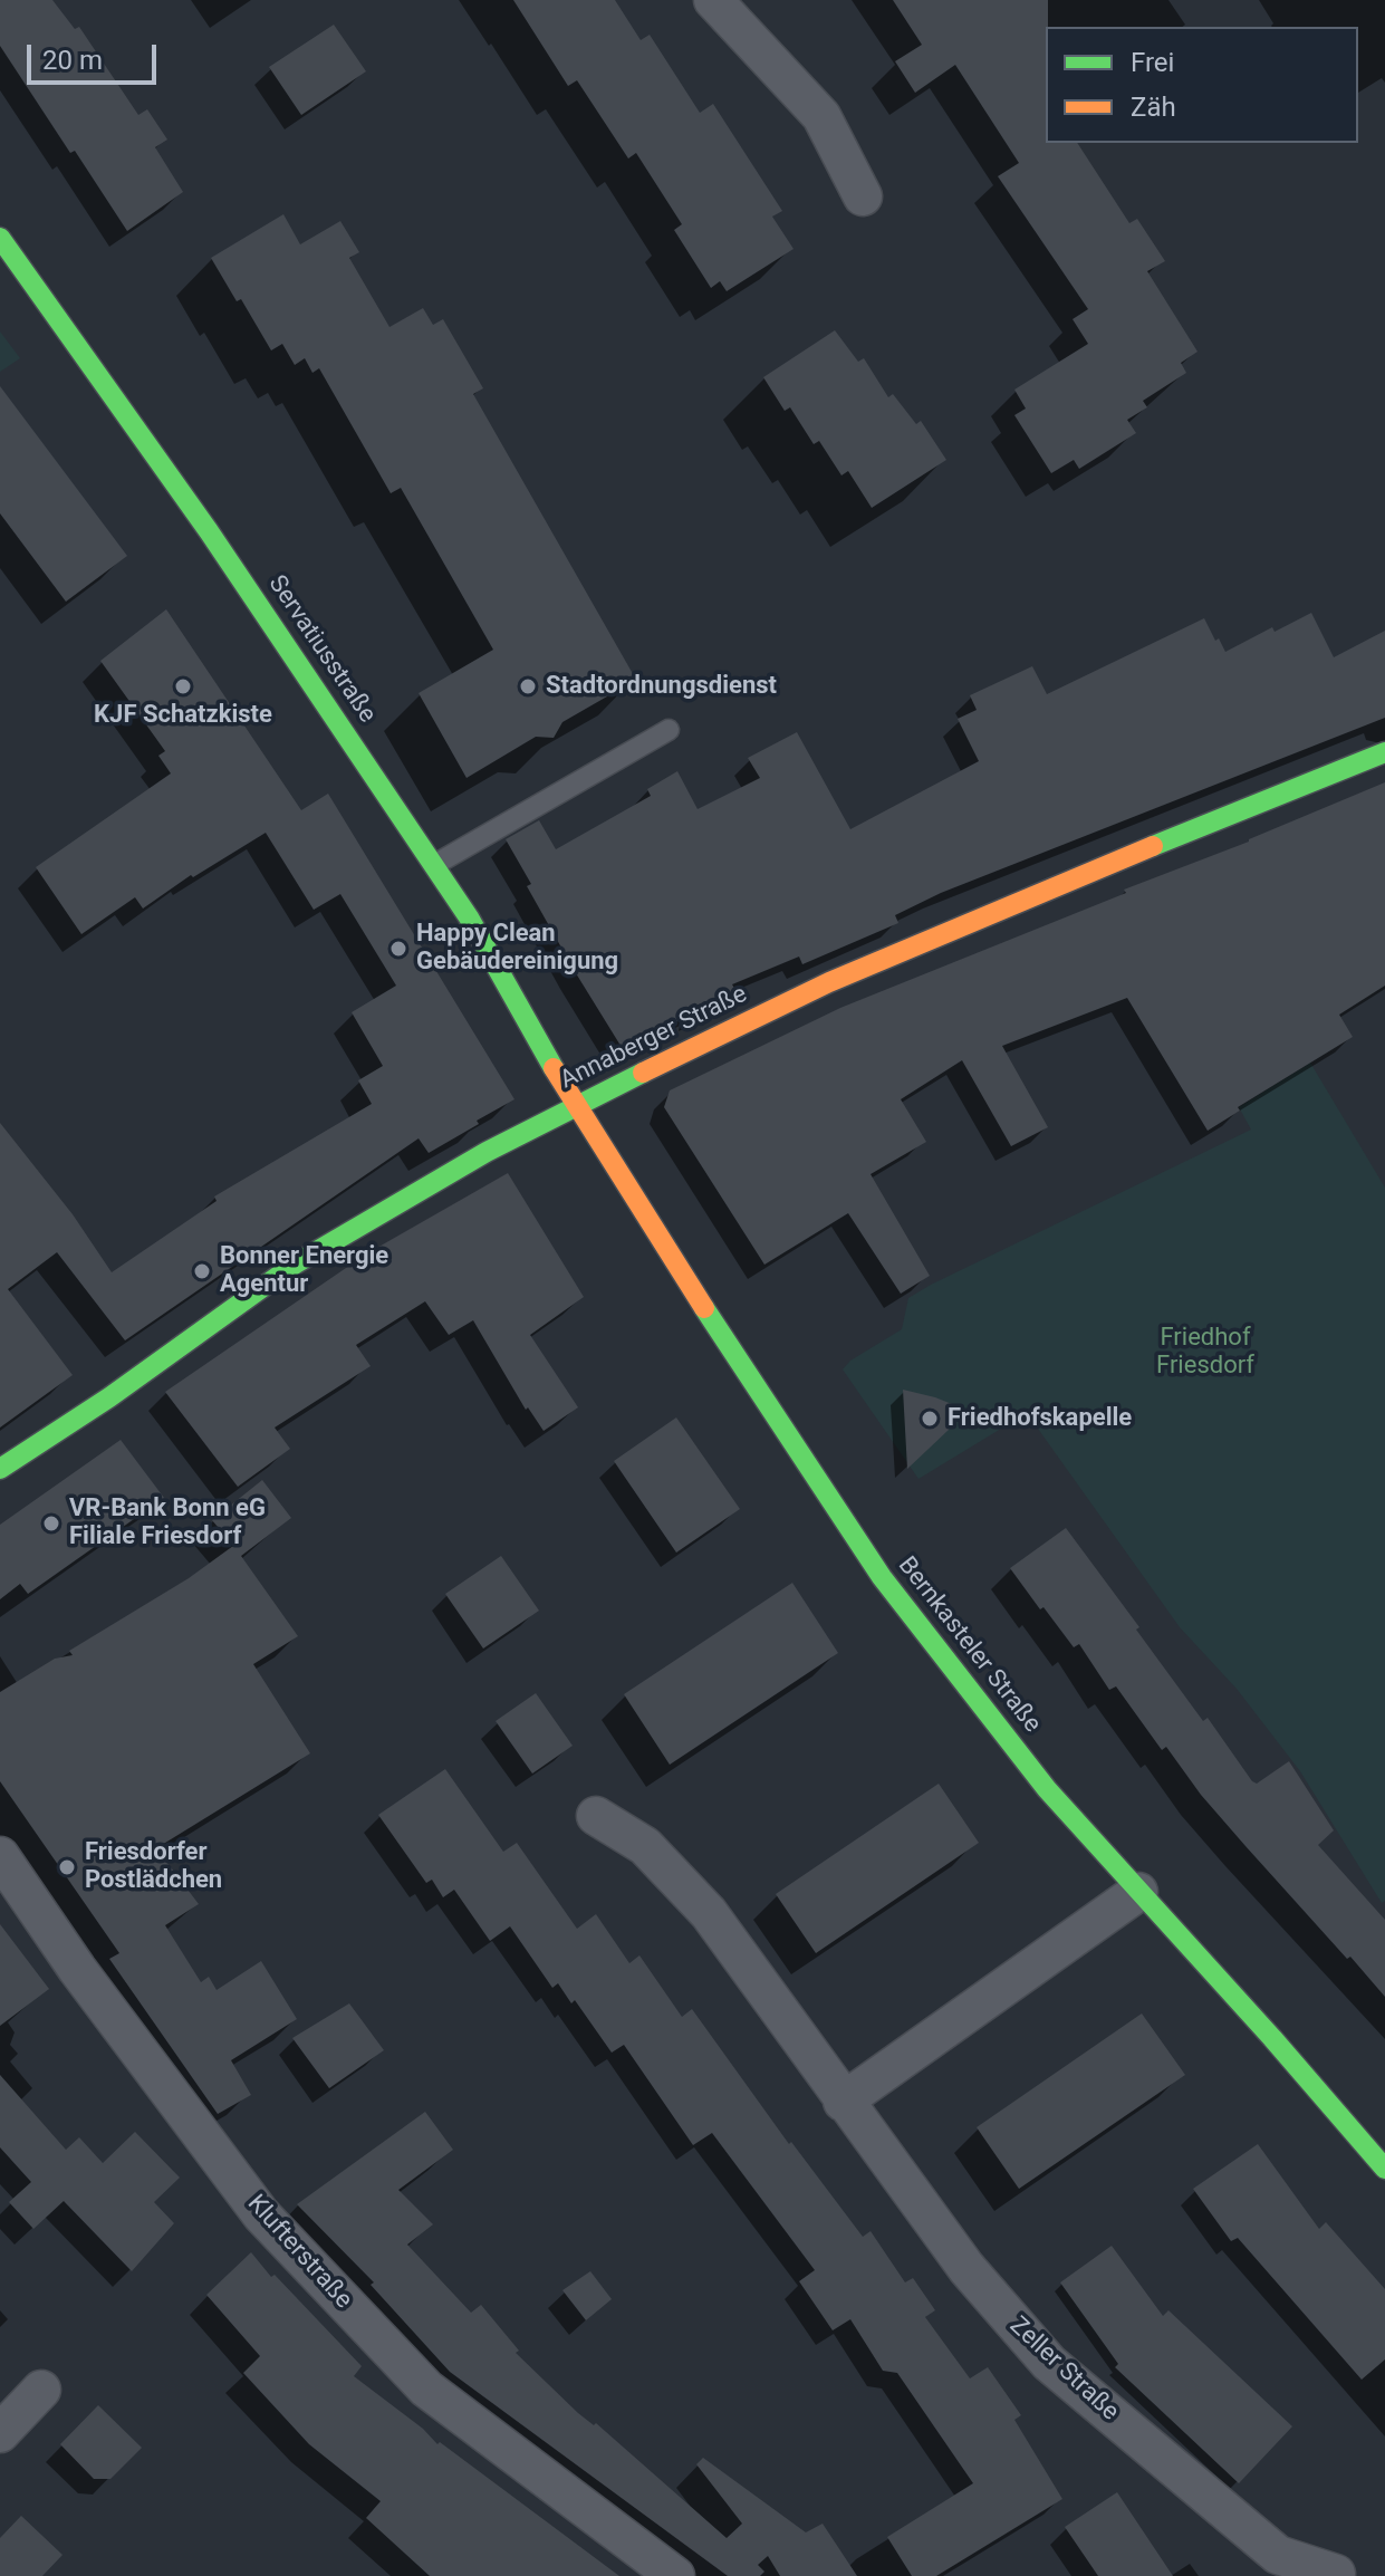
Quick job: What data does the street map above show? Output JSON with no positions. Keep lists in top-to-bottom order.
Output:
{
  "streets": {
    "street": [
      "Servatiusstraße",
      "Annaberger Straße",
      "Bernkasteler Straße",
      "Klufterstraße",
      "Zeller Straße"
    ]
  },
  "crossings": [
    ["Servatiusstraße", "Annaberger Straße"],
    ["Servatiusstraße", "Bernkasteler Straße"],
    ["Annaberger Straße", "Bernkasteler Straße"]
  ],
  "parks": ["Friedhof Friesdorf"],
  "places": [
    "KJF Schatzkiste",
    "Stadtordnungsdienst",
    "Happy Clean Gebäudereinigung",
    "Bonner Energie Agentur",
    "Friedhofskapelle",
    "VR-Bank Bonn eG Filiale Friesdorf",
    "Friesdorfer Postlädchen"
  ],
  "legend": ["Frei", "Zäh"],
  "scale_bar": "20 m"
}
